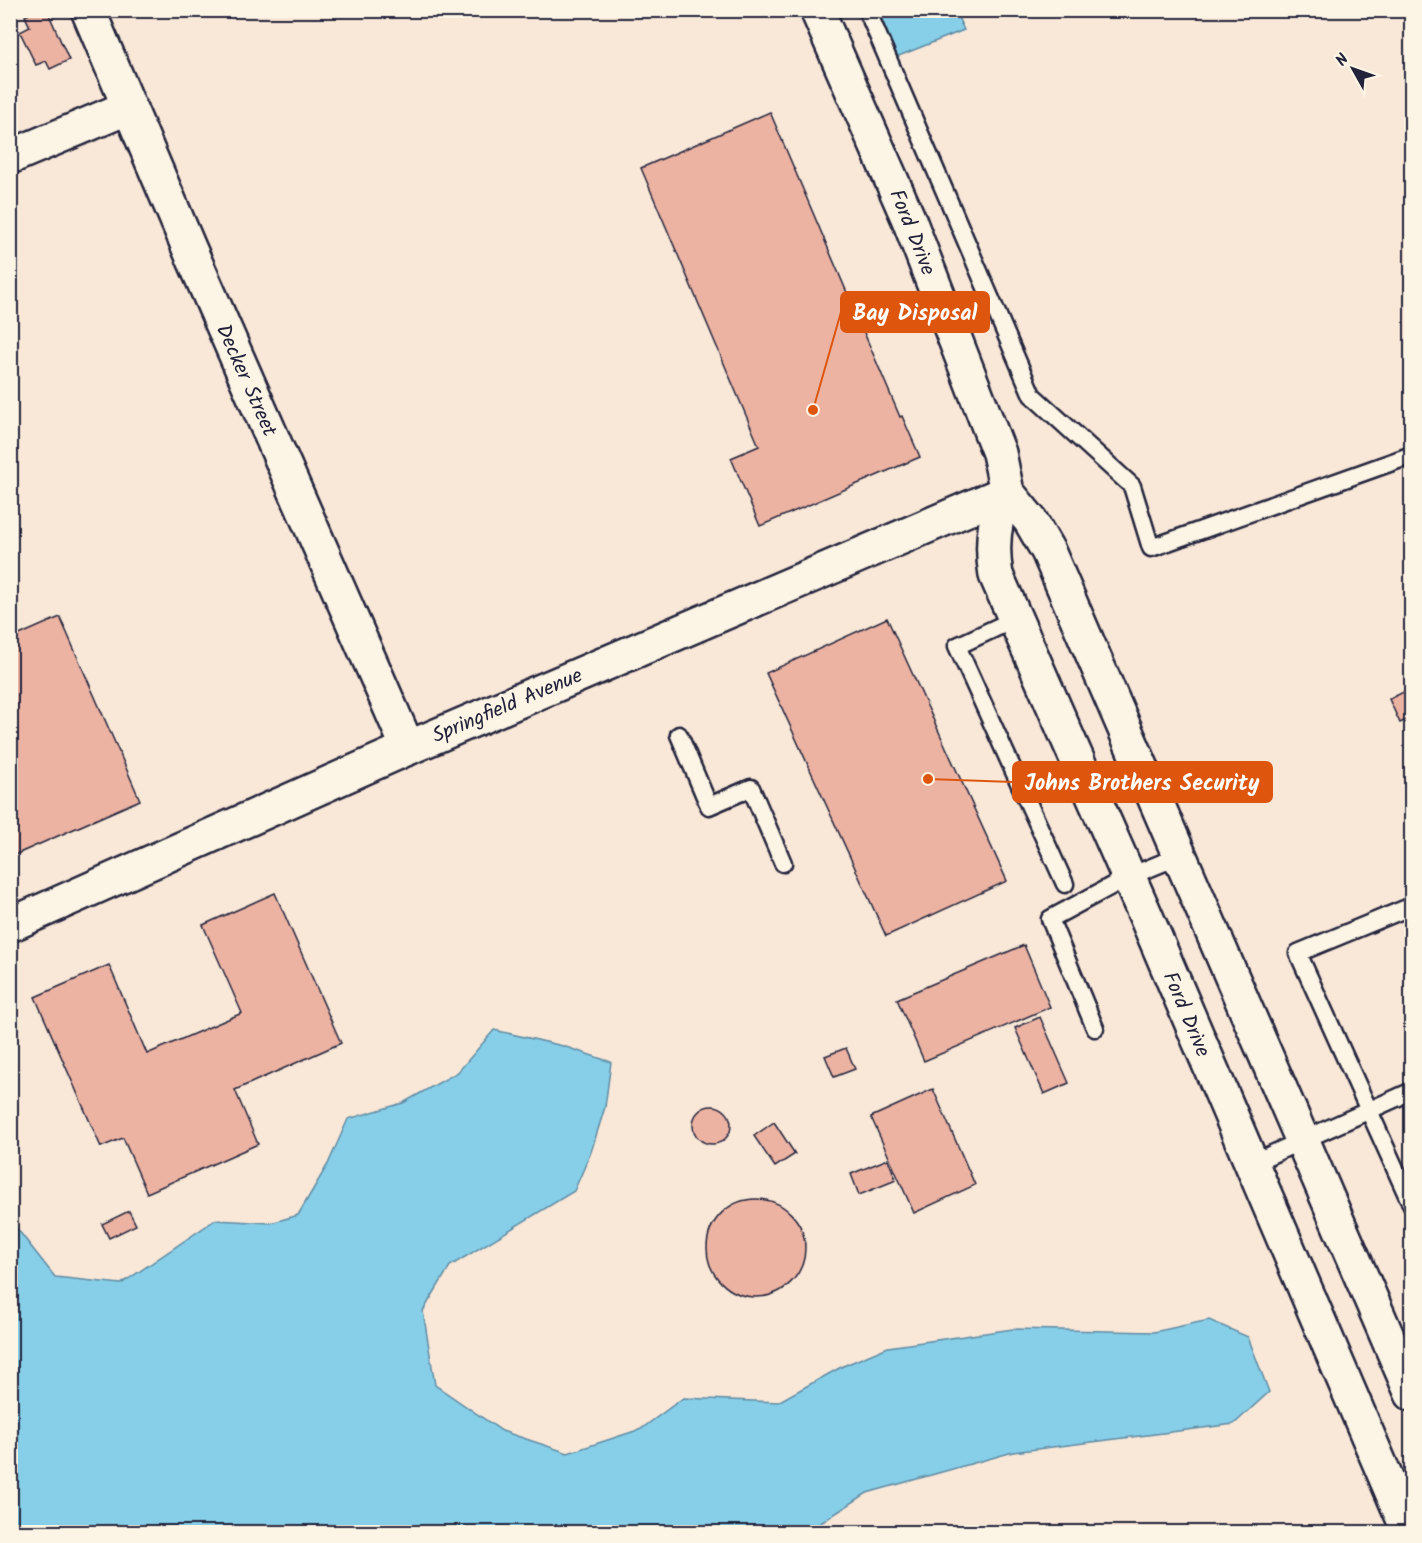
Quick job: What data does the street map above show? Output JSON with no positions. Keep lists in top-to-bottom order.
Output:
{
  "streets": {
    "street": ["Ford Drive", "Decker Street", "Springfield Avenue"]
  },
  "crossings": [
    ["Ford Drive", "Springfield Avenue"],
    ["Decker Street", "Springfield Avenue"]
  ],
  "places": ["Bay Disposal", "Johns Brothers Security"],
  "north": "top left"
}
